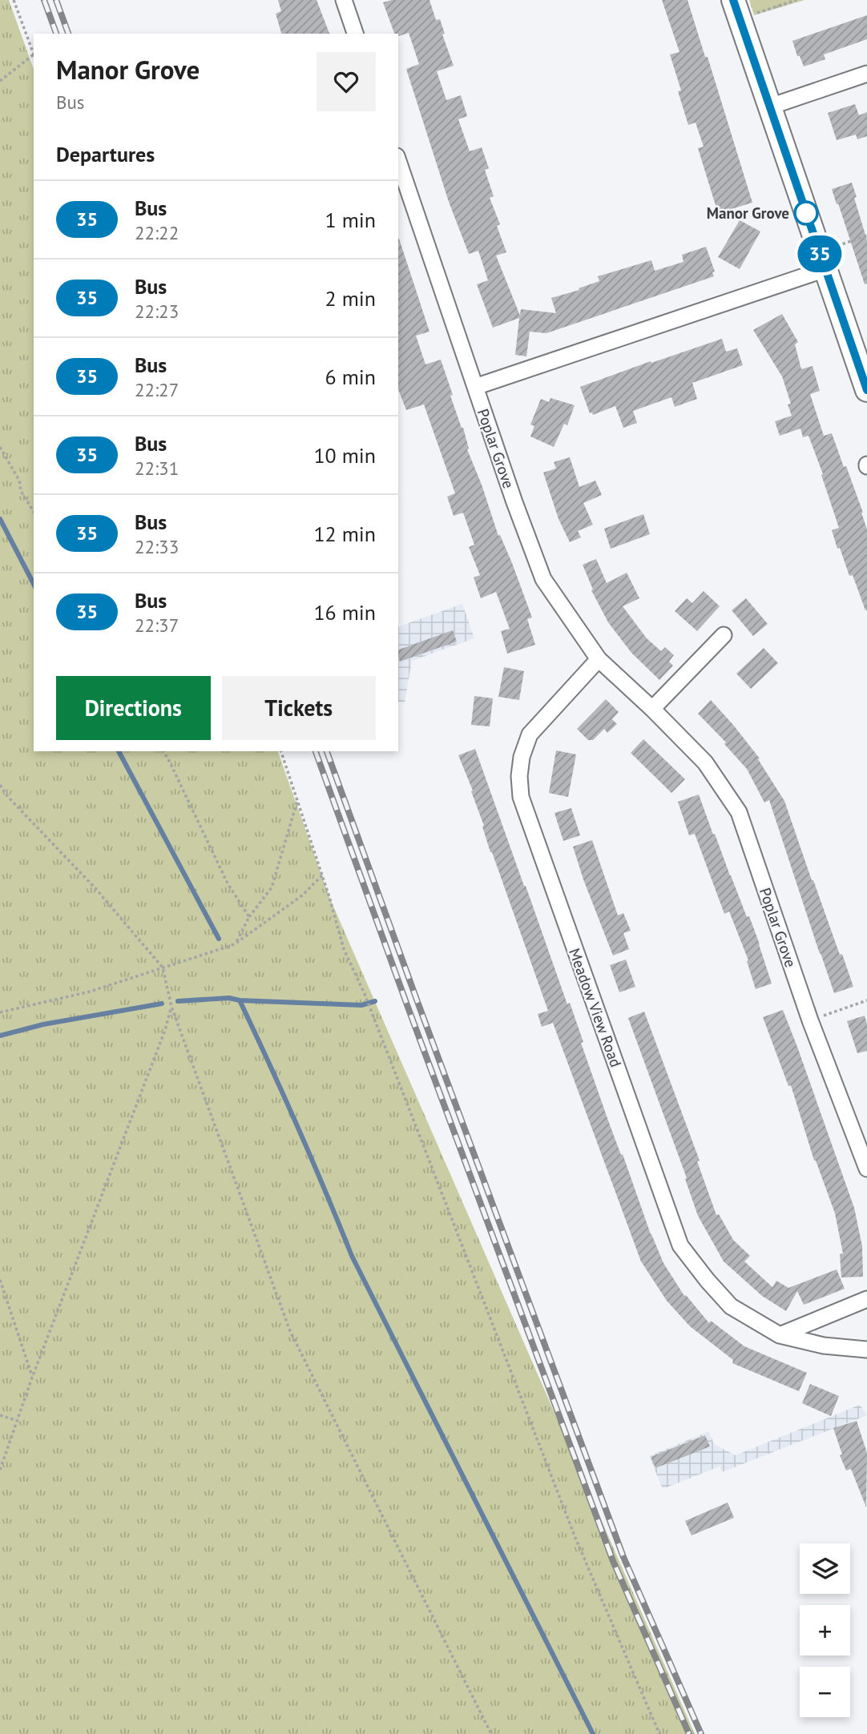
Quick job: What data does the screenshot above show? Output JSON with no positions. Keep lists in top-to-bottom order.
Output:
{
  "streets": {
    "street": ["Poplar Grove", "Meadow View Road"]
  },
  "crossings": [
    ["Poplar Grove", "Meadow View Road"]
  ],
  "places": ["Manor Grove"],
  "lines": ["bus line 35"],
  "page": {
    "on_map": "35",
    "heading": [
      ["Manor Grove", "Bus"],
      "Departures"
    ],
    "list": [
      {
        "mark": "35",
        "name": "Bus",
        "note": "22:22",
        "value": "1 min"
      },
      {
        "mark": "35",
        "name": "Bus",
        "note": "22:23",
        "value": "2 min"
      },
      {
        "mark": "35",
        "name": "Bus",
        "note": "22:27",
        "value": "6 min"
      },
      {
        "mark": "35",
        "name": "Bus",
        "note": "22:31",
        "value": "10 min"
      },
      {
        "mark": "35",
        "name": "Bus",
        "note": "22:33",
        "value": "12 min"
      },
      {
        "mark": "35",
        "name": "Bus",
        "note": "22:37",
        "value": "16 min"
      }
    ],
    "buttons": ["Directions", "Tickets"],
    "map_buttons": ["+", "−"]
  }
}
